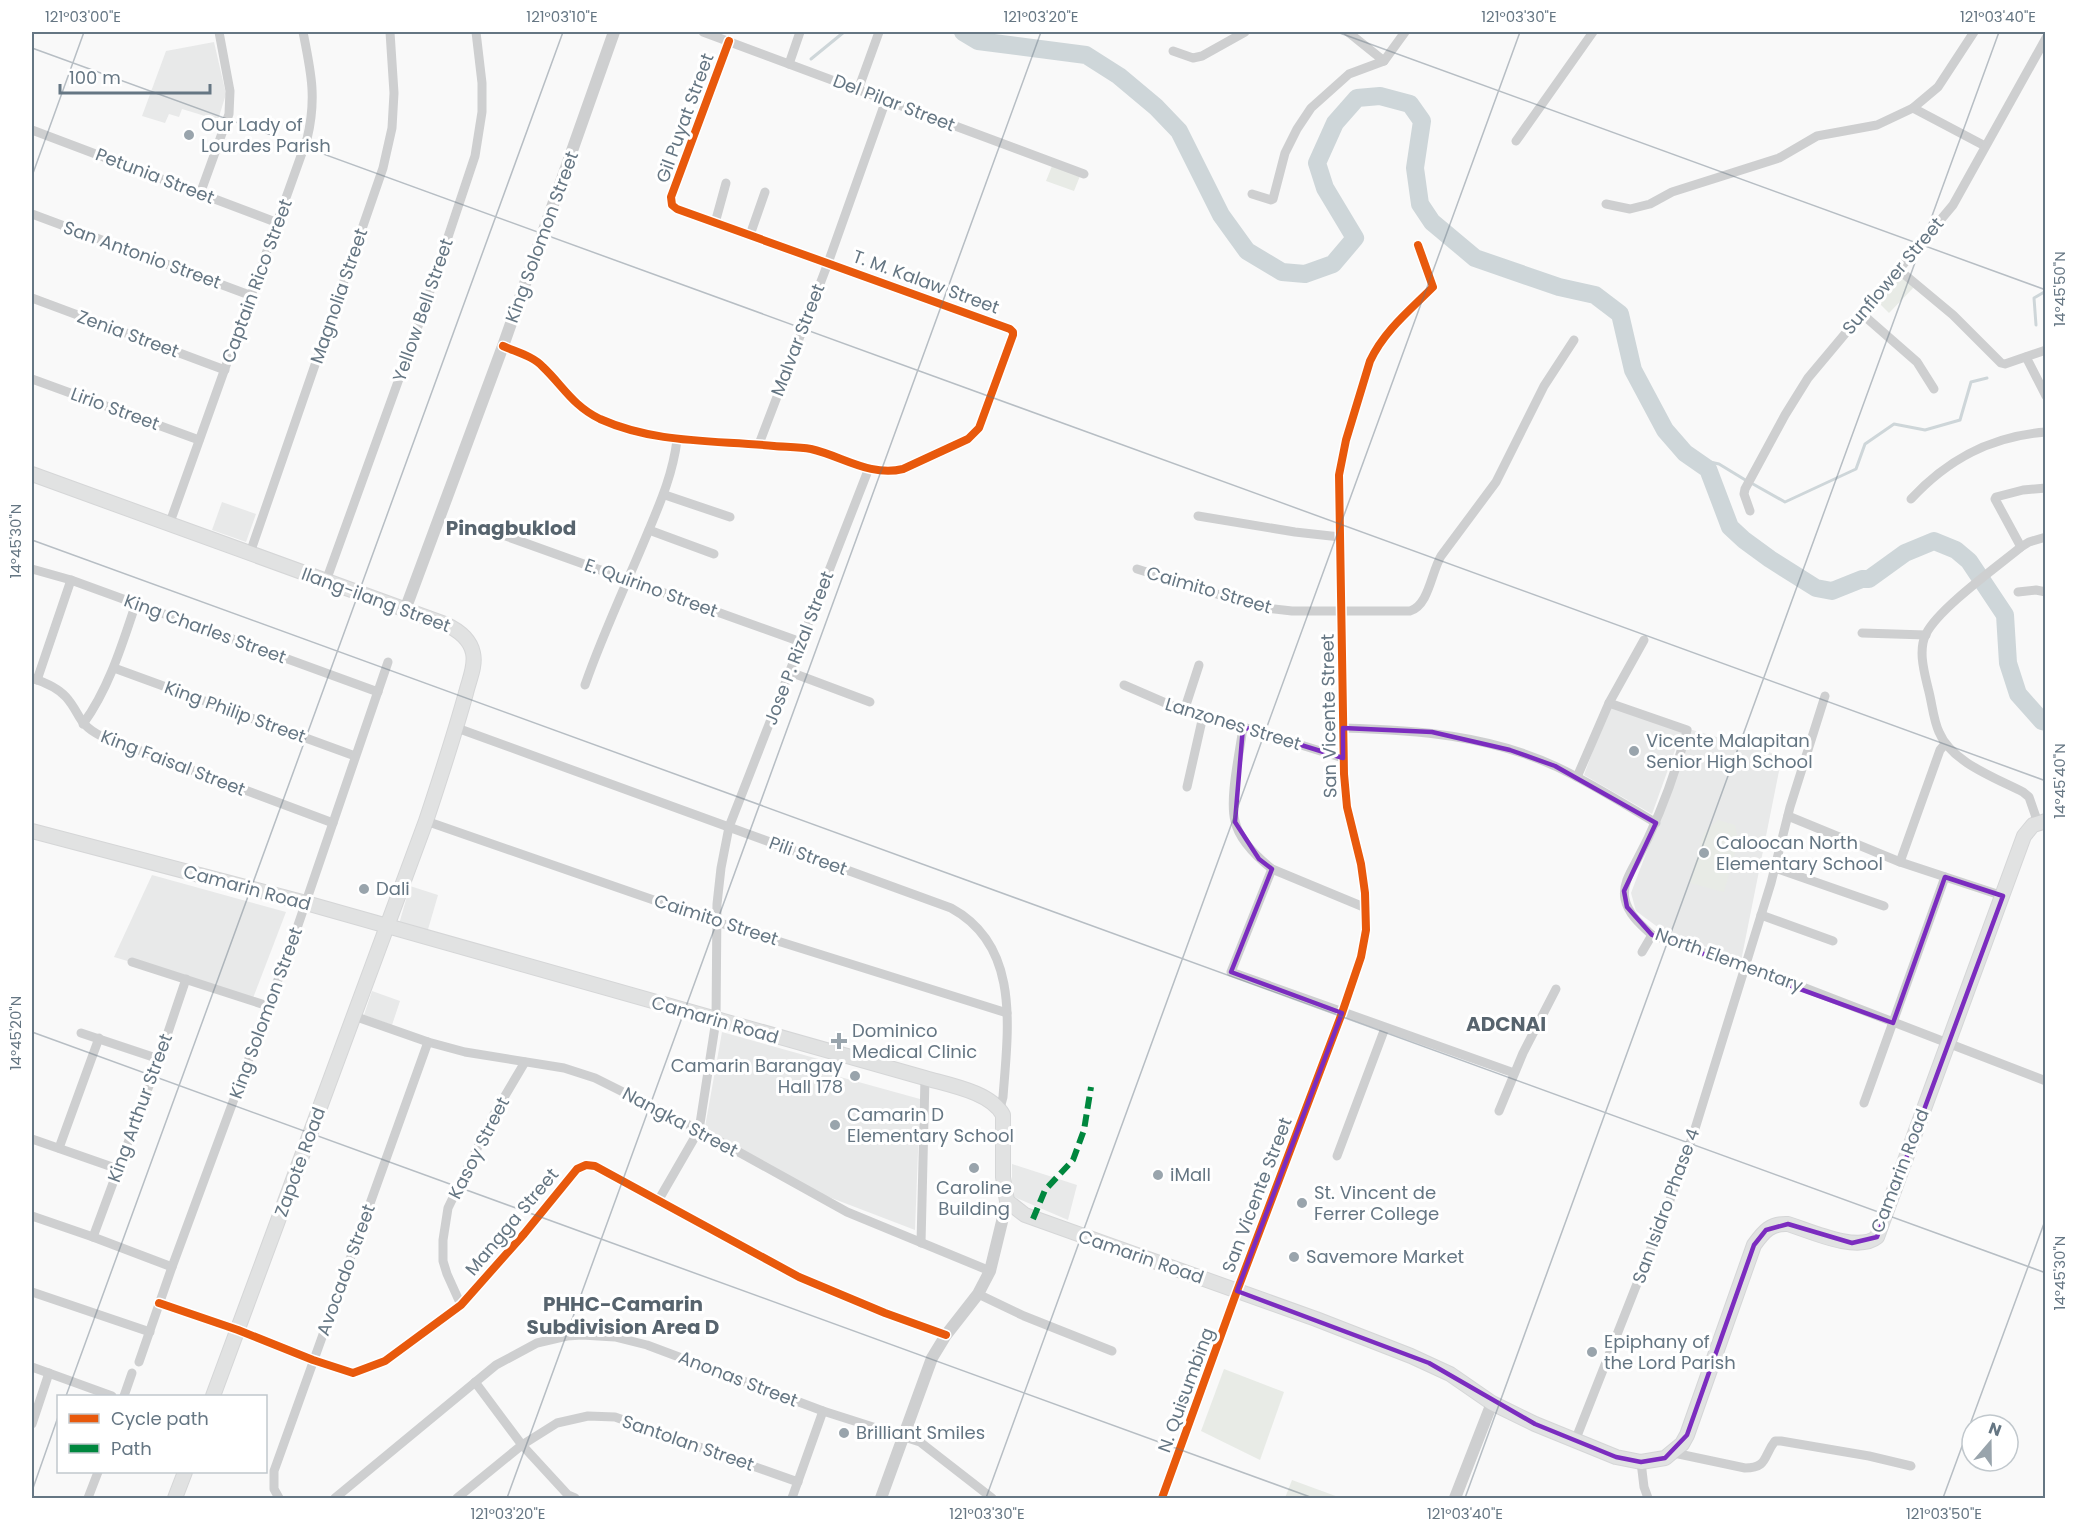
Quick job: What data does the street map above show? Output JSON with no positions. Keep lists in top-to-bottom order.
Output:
{
  "streets": {
    "main road": ["Ilang-ilang Street", "Camarin Road", "Zapote Road"],
    "street": [
      "Del Pilar Street",
      "Gil Puyat Street",
      "Petunia Street",
      "King Solomon Street",
      "San Antonio Street",
      "Sunflower Street",
      "Captain Rico Street",
      "T. M. Kalaw Street",
      "Magnolia Street",
      "Yellow Bell Street",
      "Zenia Street",
      "Malvar Street",
      "Lirio Street",
      "E. Quirino Street",
      "Caimito Street",
      "King Charles Street",
      "Jose P. Rizal Street",
      "King Philip Street",
      "San Vicente Street",
      "Lanzones Street",
      "King Faisal Street",
      "Pili Street",
      "North Elementary",
      "King Arthur Street",
      "Nangka Street",
      "Kasoy Street",
      "San Isidro Phase 4",
      "Mangga Street",
      "Avocado Street",
      "Anonas Street",
      "N. Quisumbing",
      "Santolan Street"
    ]
  },
  "crossings": [
    ["Del Pilar Street", "Gil Puyat Street"],
    ["Del Pilar Street", "Malvar Street"],
    ["Gil Puyat Street", "T. M. Kalaw Street"],
    ["Petunia Street", "Captain Rico Street"],
    ["King Solomon Street", "Ilang-ilang Street"],
    ["King Solomon Street", "King Charles Street"],
    ["King Solomon Street", "King Philip Street"],
    ["King Solomon Street", "King Faisal Street"],
    ["King Solomon Street", "Camarin Road"],
    ["King Solomon Street", "Mangga Street"],
    ["San Antonio Street", "Captain Rico Street"],
    ["Captain Rico Street", "Zenia Street"],
    ["Captain Rico Street", "Lirio Street"],
    ["Captain Rico Street", "Ilang-ilang Street"],
    ["T. M. Kalaw Street", "Malvar Street"],
    ["T. M. Kalaw Street", "Jose P. Rizal Street"],
    ["Magnolia Street", "Ilang-ilang Street"],
    ["Yellow Bell Street", "Ilang-ilang Street"],
    ["E. Quirino Street", "Jose P. Rizal Street"],
    ["Caimito Street", "Ilang-ilang Street"],
    ["Caimito Street", "Jose P. Rizal Street"],
    ["Caimito Street", "San Vicente Street"],
    ["Caimito Street", "Pili Street"],
    ["Ilang-ilang Street", "Pili Street"],
    ["Ilang-ilang Street", "Camarin Road"],
    ["Ilang-ilang Street", "Zapote Road"],
    ["Jose P. Rizal Street", "Pili Street"],
    ["Jose P. Rizal Street", "Camarin Road"],
    ["Jose P. Rizal Street", "Nangka Street"],
    ["San Vicente Street", "Lanzones Street"],
    ["San Vicente Street", "Camarin Road"],
    ["San Vicente Street", "N. Quisumbing"],
    ["Pili Street", "Camarin Road"],
    ["Camarin Road", "North Elementary"],
    ["Camarin Road", "Zapote Road"],
    ["Camarin Road", "San Isidro Phase 4"],
    ["Camarin Road", "N. Quisumbing"],
    ["North Elementary", "San Isidro Phase 4"],
    ["Nangka Street", "Kasoy Street"],
    ["Nangka Street", "Zapote Road"],
    ["Nangka Street", "Avocado Street"],
    ["Kasoy Street", "Mangga Street"],
    ["Zapote Road", "Mangga Street"],
    ["Mangga Street", "Avocado Street"]
  ],
  "districts": ["Pinagbuklod", "ADCNAI", "PHHC-Camarin Subdivision Area D"],
  "places": {
    "other": [
      "Our Lady of Lourdes Parish",
      "Vicente Malapitan Senior High School",
      "Caloocan North Elementary School",
      "Dali",
      "Camarin Barangay Hall 178",
      "Camarin D Elementary School",
      "Caroline Building",
      "iMall",
      "St. Vincent de Ferrer College",
      "Savemore Market",
      "Epiphany of the Lord Parish",
      "Brilliant Smiles"
    ],
    "health": ["Dominico Medical Clinic"]
  },
  "legend": ["Cycle path", "Path"],
  "scale_bar": "100 m",
  "north": "top",
  "coordinates": [
    "121°03'00\"E",
    "121°03'10\"E",
    "121°03'20\"E",
    "121°03'30\"E",
    "121°03'40\"E",
    "14°45'50\"N",
    "14°45'30\"N",
    "14°45'40\"N",
    "14°45'20\"N",
    "121°03'50\"E"
  ]
}
